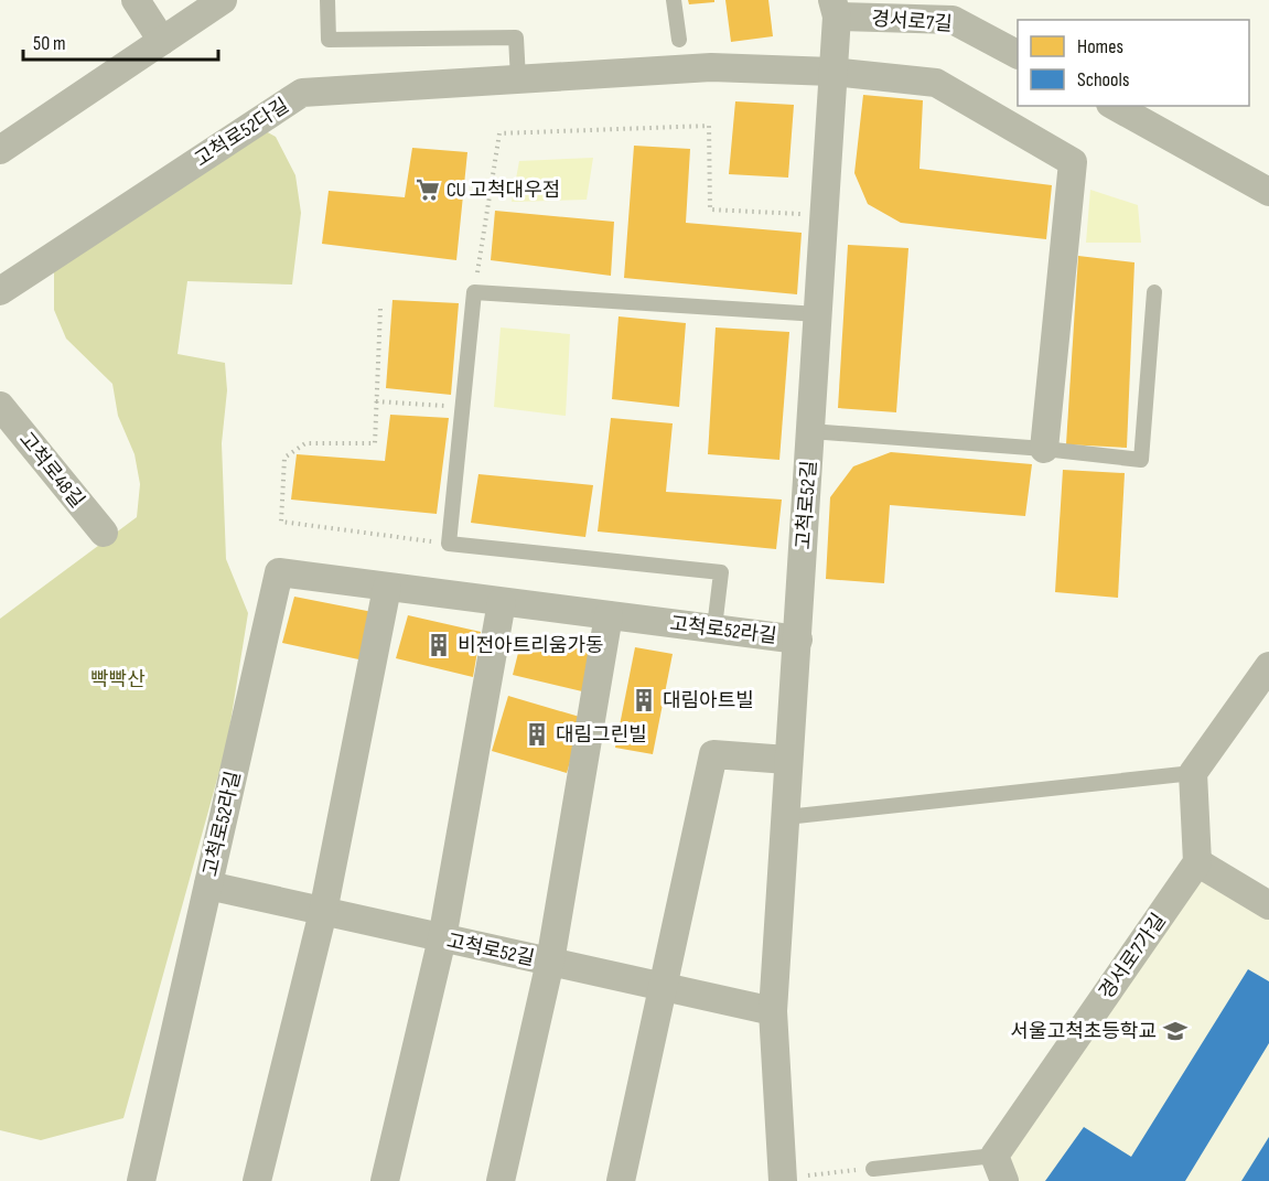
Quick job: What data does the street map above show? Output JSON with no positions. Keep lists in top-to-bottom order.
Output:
{
  "streets": {
    "street": [
      "경서로7길",
      "고척로52다길",
      "고척로48길",
      "고척로52길",
      "고척로52라길",
      "경서로7가길"
    ]
  },
  "crossings": [
    ["경서로7길", "고척로52길"],
    ["고척로52다길", "고척로52길"],
    ["고척로52길", "고척로52라길"]
  ],
  "parks": ["빡빡산"],
  "places": {
    "supermarket": ["CU 고척대우점"],
    "building": ["비전아트리움가동", "대림아트빌", "대림그린빌"],
    "school or university": ["서울고척초등학교"]
  },
  "legend": ["Homes", "Schools"],
  "scale_bar": "50 m"
}
